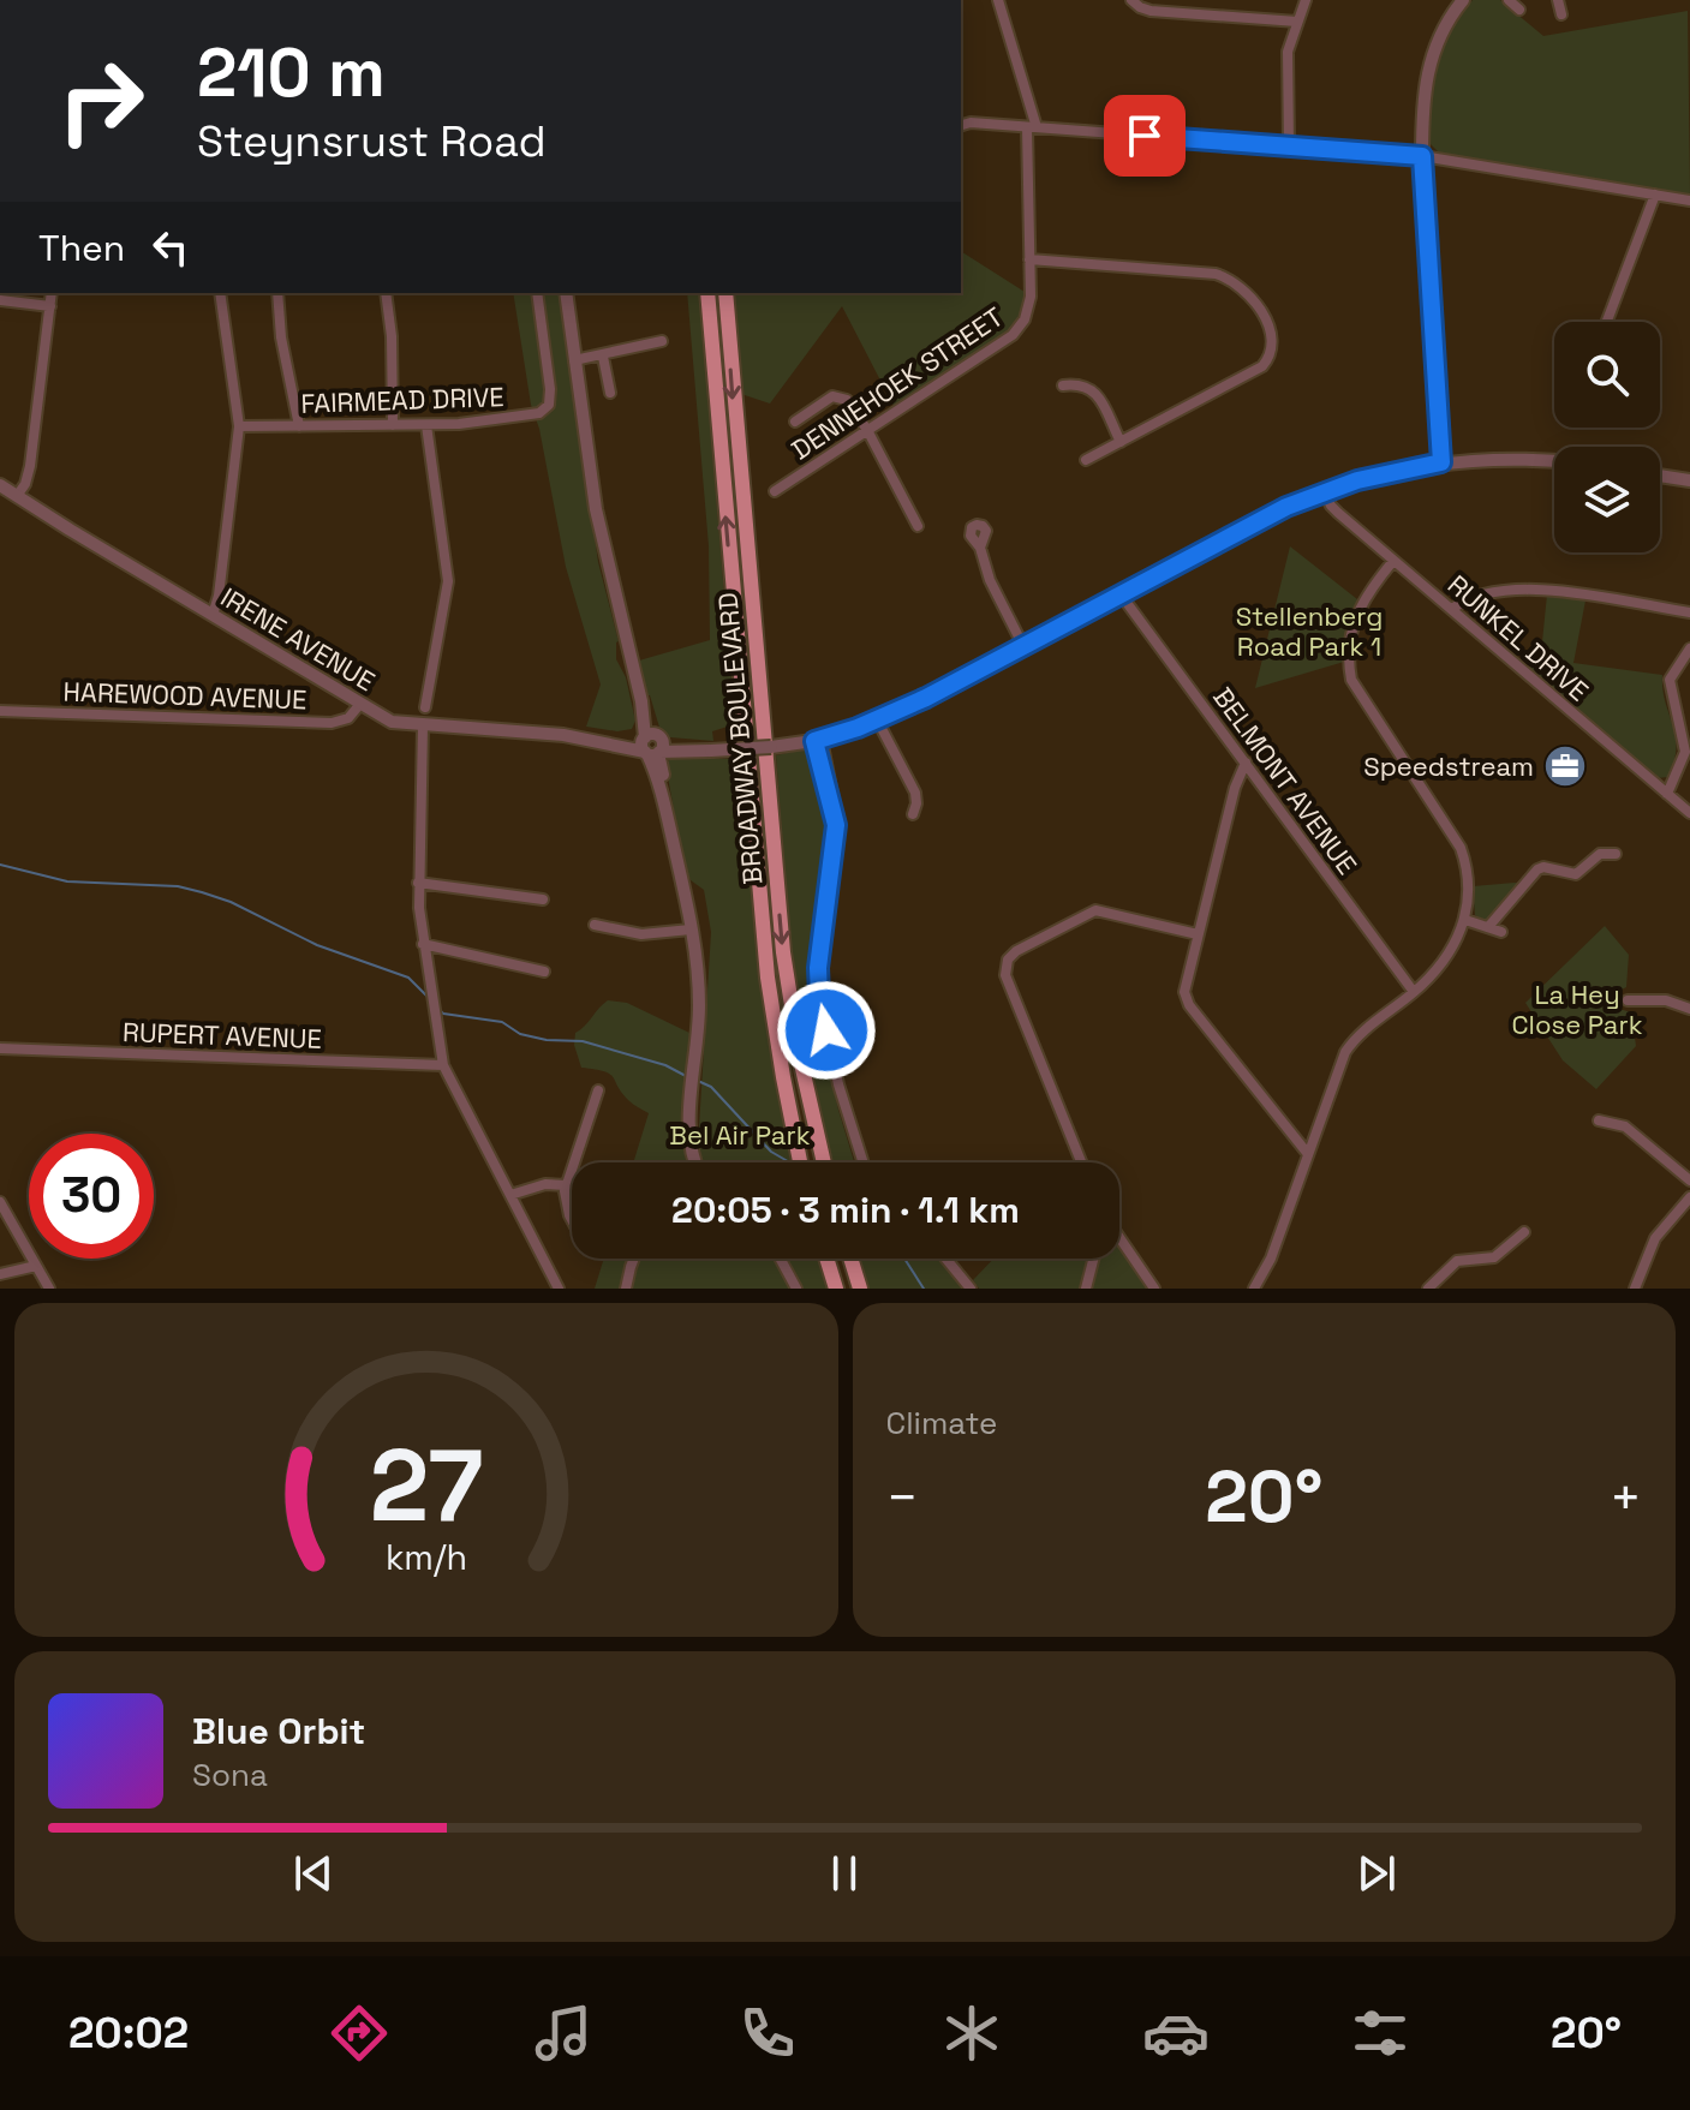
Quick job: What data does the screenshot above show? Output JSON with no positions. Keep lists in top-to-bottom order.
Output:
{
  "streets": {
    "main road": ["BROADWAY BOULEVARD"],
    "street": [
      "DENNEHOEK STREET",
      "FAIRMEAD DRIVE",
      "RUNKEL DRIVE",
      "IRENE AVENUE",
      "HAREWOOD AVENUE",
      "BELMONT AVENUE",
      "RUPERT AVENUE"
    ]
  },
  "crossings": [
    ["IRENE AVENUE", "HAREWOOD AVENUE"]
  ],
  "parks": ["Stellenberg Road Park 1", "La Hey Close Park", "Bel Air Park"],
  "places": {
    "office": ["Speedstream"]
  },
  "page": {
    "turn": ["210 m", "Steynsrust Road"],
    "then": "Then",
    "limit": "30",
    "trip": "20:05 · 3 min · 1.1 km",
    "tile": "Climate",
    "heat": ["−", "20°", "+"],
    "song": ["Blue Orbit", "Sona"],
    "tabs": ["20:02", "20°"],
    "gauge": ["27", "km/h"]
  }
}
